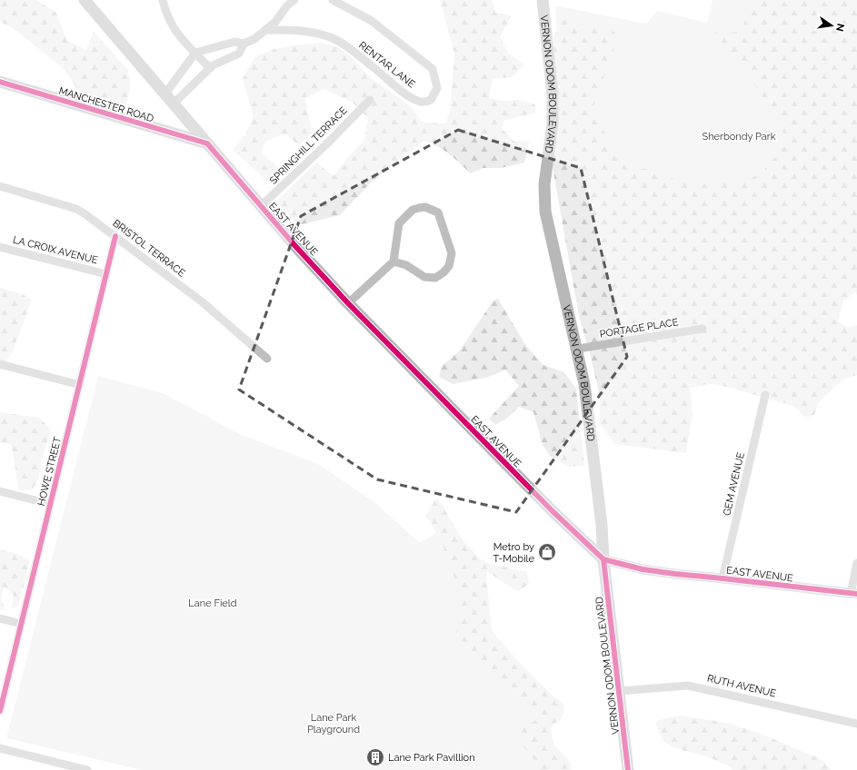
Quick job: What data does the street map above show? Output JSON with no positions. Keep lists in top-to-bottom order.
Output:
{
  "streets": {
    "main road": ["VERNON ODOM BOULEVARD", "MANCHESTER ROAD", "EAST AVENUE"],
    "street": [
      "RENTAR LANE",
      "SPRINGHILL TERRACE",
      "BRISTOL TERRACE",
      "LA CROIX AVENUE",
      "PORTAGE PLACE",
      "HOWE STREET",
      "GEM AVENUE",
      "RUTH AVENUE"
    ]
  },
  "crossings": [
    ["VERNON ODOM BOULEVARD", "EAST AVENUE"],
    ["VERNON ODOM BOULEVARD", "PORTAGE PLACE"],
    ["VERNON ODOM BOULEVARD", "RUTH AVENUE"],
    ["MANCHESTER ROAD", "EAST AVENUE"],
    ["SPRINGHILL TERRACE", "EAST AVENUE"],
    ["EAST AVENUE", "GEM AVENUE"],
    ["BRISTOL TERRACE", "HOWE STREET"],
    ["LA CROIX AVENUE", "HOWE STREET"]
  ],
  "parks": ["Sherbondy Park", "Lane Field", "Lane Park Playground"],
  "places": {
    "shop": ["Metro by T-Mobile"],
    "building": ["Lane Park Pavillion"]
  },
  "north": "right"
}
